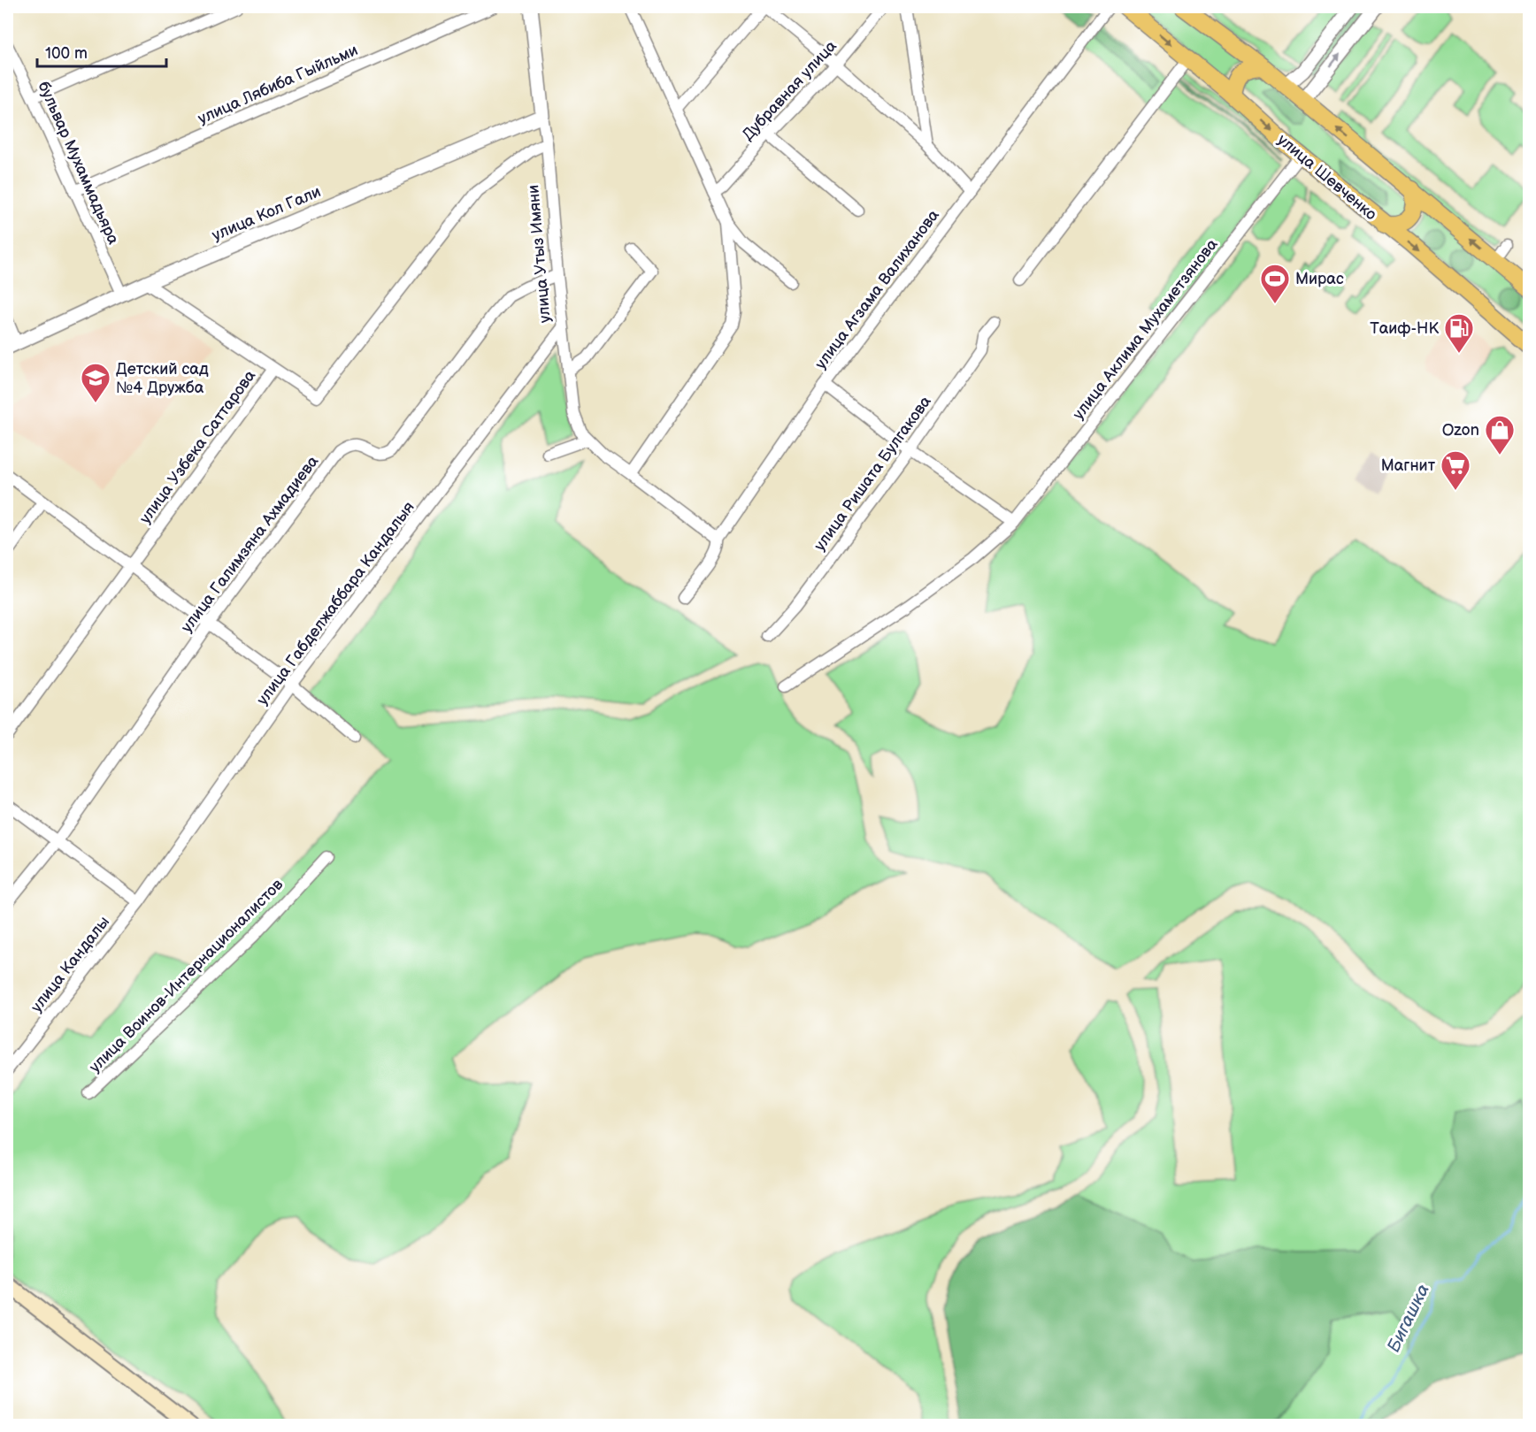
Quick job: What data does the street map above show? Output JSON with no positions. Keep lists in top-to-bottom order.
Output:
{
  "streets": {
    "main road": ["улица Шевченко"],
    "street": [
      "улица Лябиба Гыйльми",
      "Дубравная улица",
      "бульвар Мухаммадьяра",
      "улица Кол Гали",
      "улица Утыз Имяни",
      "улица Агзама Валиханова",
      "улица Аклима Мухаметзянова",
      "улица Узбека Саттарова",
      "улица Ришата Булгакова",
      "улица Галимзяна Ахмадиева",
      "улица Габделжаббара Кандалыя",
      "улица Кандалы",
      "улица Воинов-Интернационалистов"
    ]
  },
  "crossings": [
    ["улица Лябиба Гыйльми", "бульвар Мухаммадьяра"],
    ["бульвар Мухаммадьяра", "улица Кол Гали"],
    ["улица Шевченко", "улица Аклима Мухаметзянова"],
    ["улица Кол Гали", "улица Утыз Имяни"],
    ["улица Утыз Имяни", "улица Агзама Валиханова"],
    ["улица Утыз Имяни", "улица Узбека Саттарова"],
    ["улица Утыз Имяни", "улица Галимзяна Ахмадиева"],
    ["улица Утыз Имяни", "улица Габделжаббара Кандалыя"],
    ["улица Габделжаббара Кандалыя", "улица Кандалы"]
  ],
  "water": ["Бигашка"],
  "places": {
    "sports": ["Мирас"],
    "fuel station": ["Таиф-НК"],
    "school or university": ["Детский сад №4 Дружба"],
    "shop": ["Ozon"],
    "supermarket": ["Магнит"]
  },
  "scale_bar": "100 m"
}
